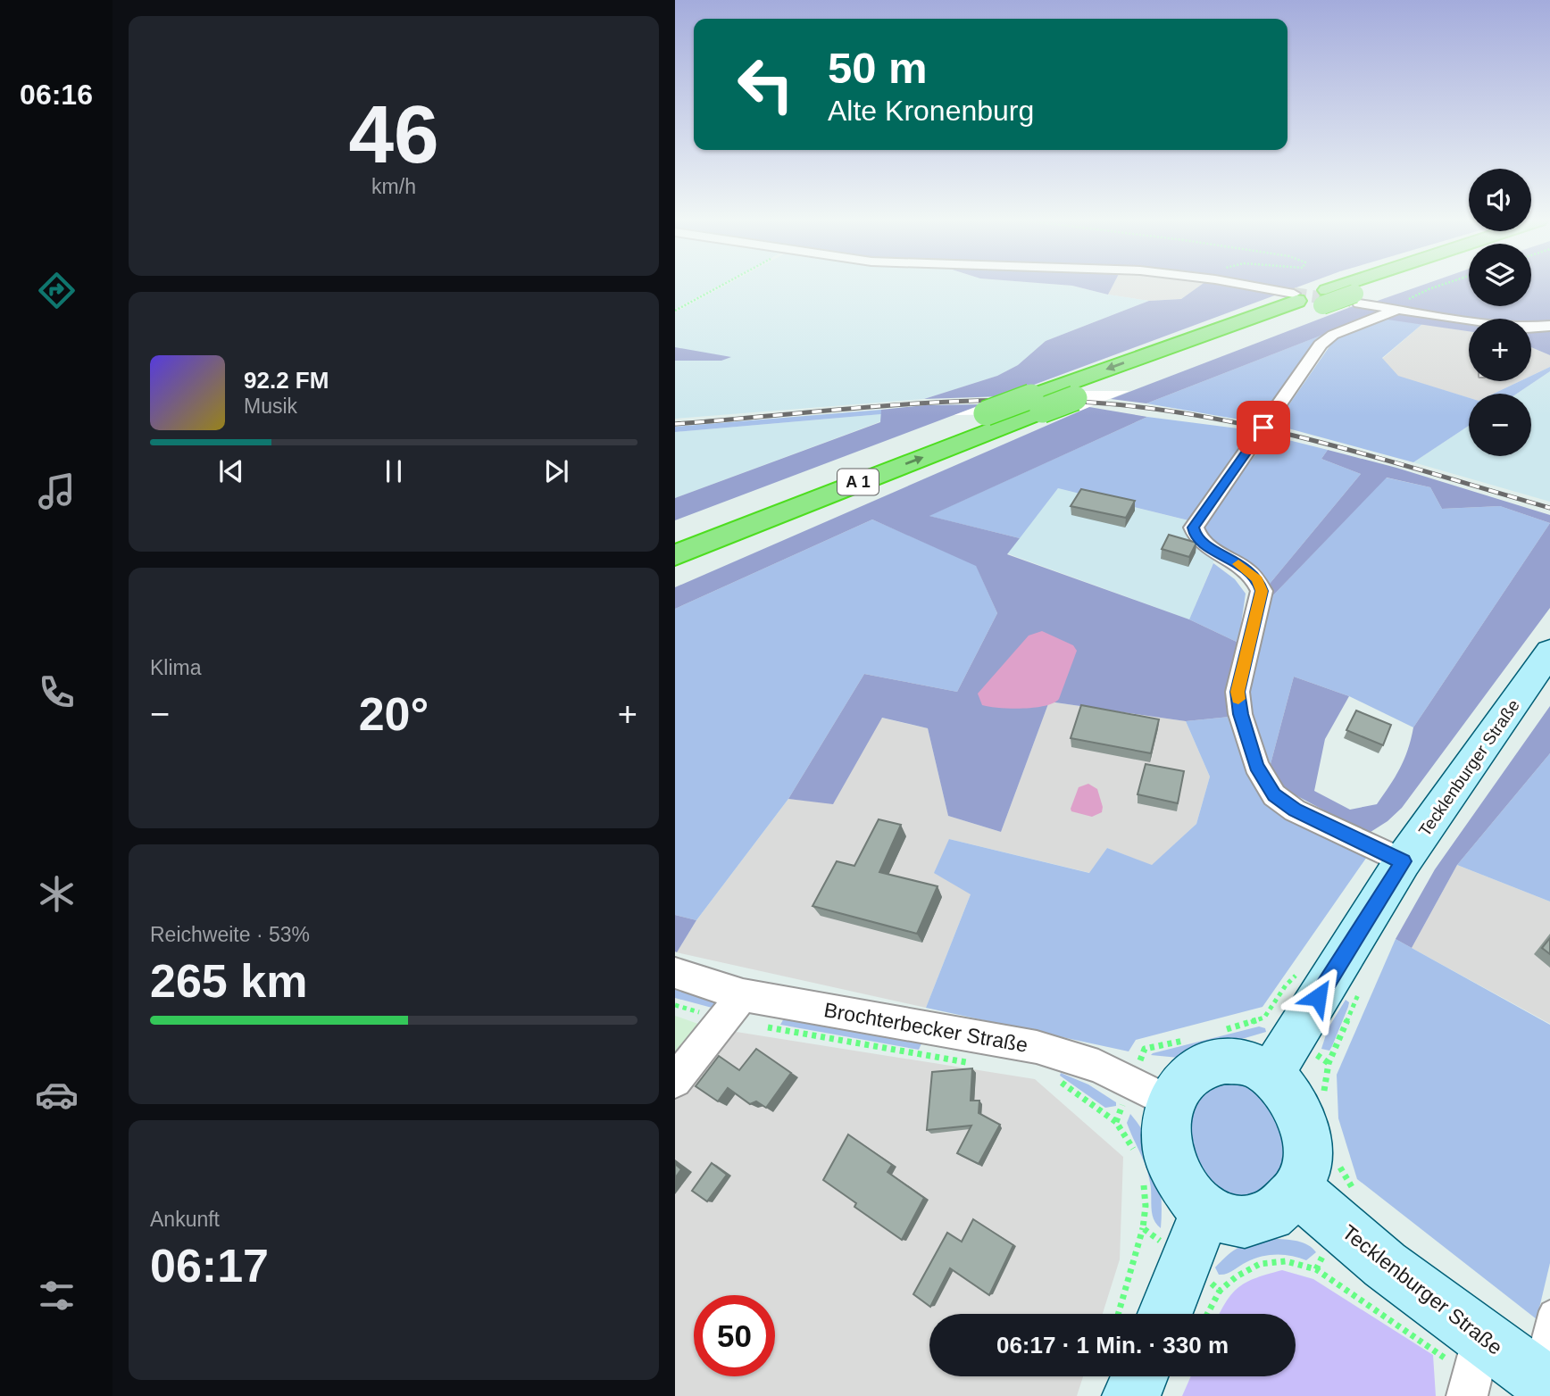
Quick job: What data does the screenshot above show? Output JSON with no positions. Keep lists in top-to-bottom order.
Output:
{
  "streets": {
    "highway": ["A 1"],
    "main road": ["Tecklenburger Straße"],
    "street": ["Brochterbecker Straße"]
  },
  "crossings": [
    ["Tecklenburger Straße", "Brochterbecker Straße"]
  ],
  "page": {
    "tabs": "06:16",
    "tile": [
      ["46", "km/h"],
      "Klima",
      ["Reichweite · 53%", "265 km"],
      ["Ankunft", "06:17"]
    ],
    "turn": ["50 m", "Alte Kronenburg"],
    "map_buttons": ["+", "−"],
    "song": ["92.2 FM", "Musik"],
    "heat": ["−", "20°", "+"],
    "limit": "50",
    "trip": "06:17 · 1 Min. · 330 m"
  }
}
